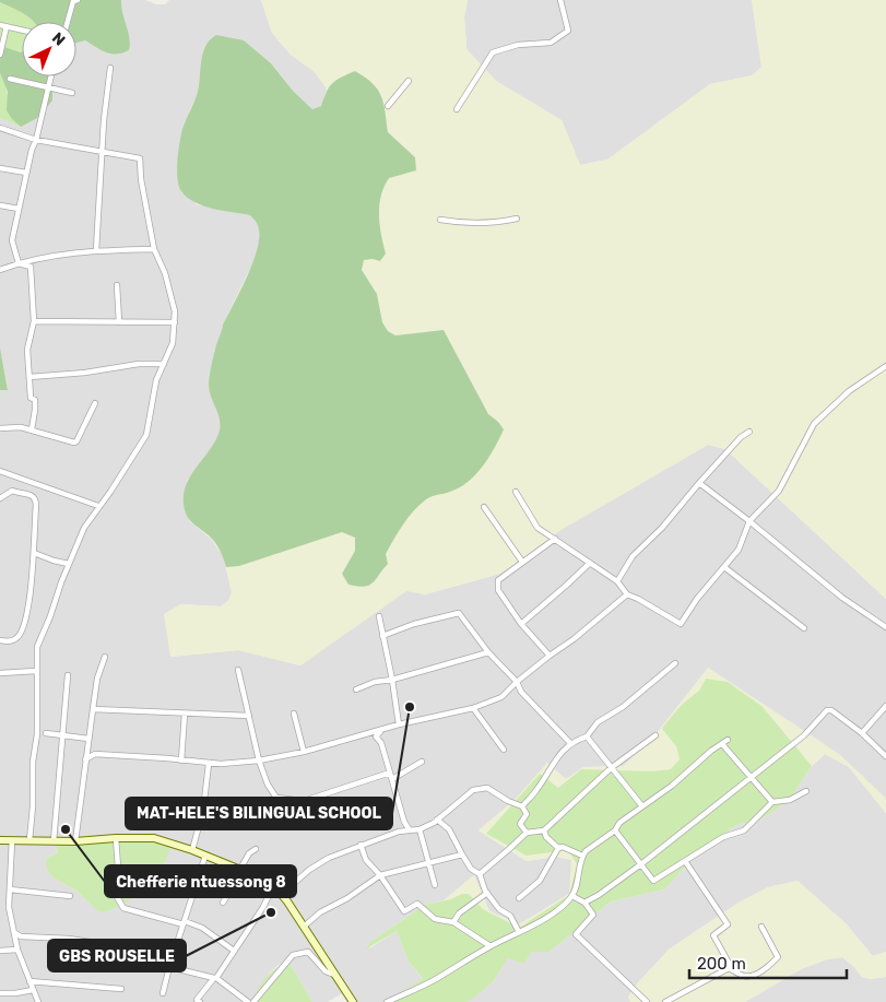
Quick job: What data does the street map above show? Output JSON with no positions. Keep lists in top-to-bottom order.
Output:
{
  "places": ["MAT-HELE'S BILINGUAL SCHOOL", "Chefferie ntuessong 8", "GBS ROUSELLE"],
  "scale_bar": "200 m",
  "north": "top right"
}
